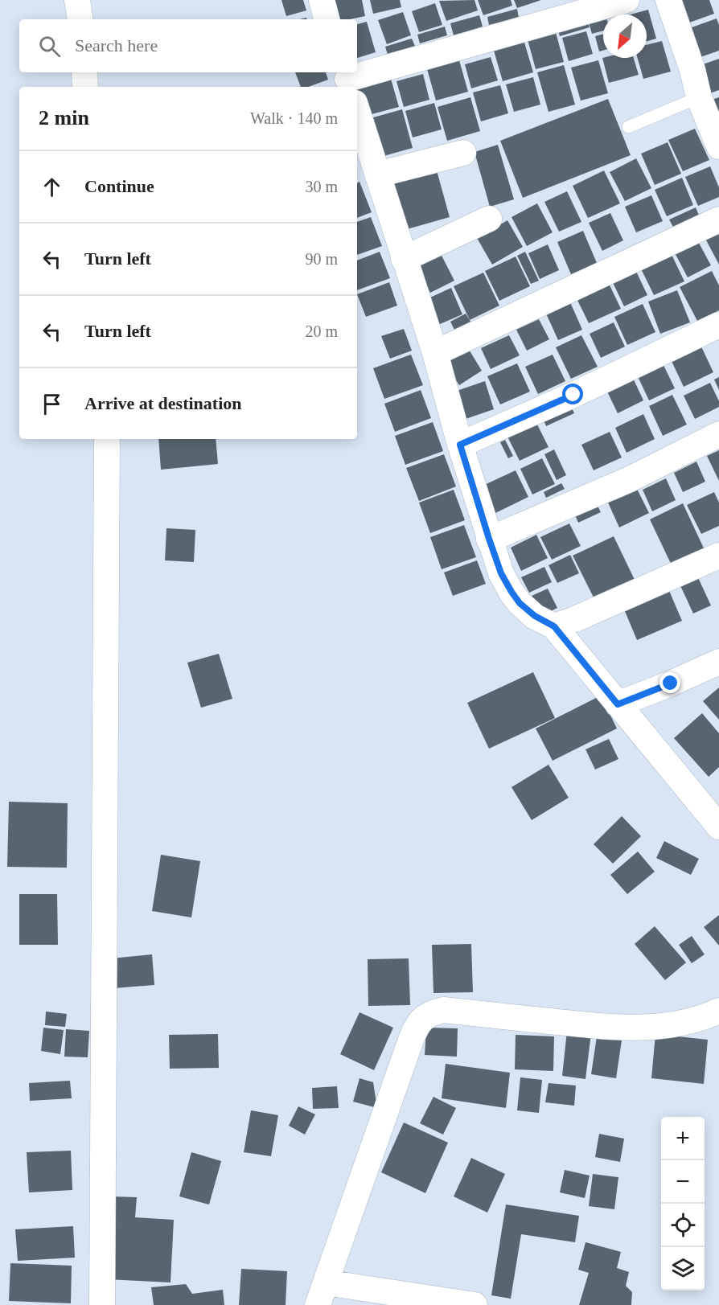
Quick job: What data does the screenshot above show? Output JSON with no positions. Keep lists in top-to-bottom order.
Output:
{
  "north": "bottom left",
  "page": {
    "search": "Search here",
    "heading": ["2 min", "Walk · 140 m"],
    "list": [
      ["Continue", "30 m"],
      ["Turn left", "90 m"],
      ["Turn left", "20 m"],
      "Arrive at destination"
    ],
    "map_buttons": ["+", "−"]
  }
}
